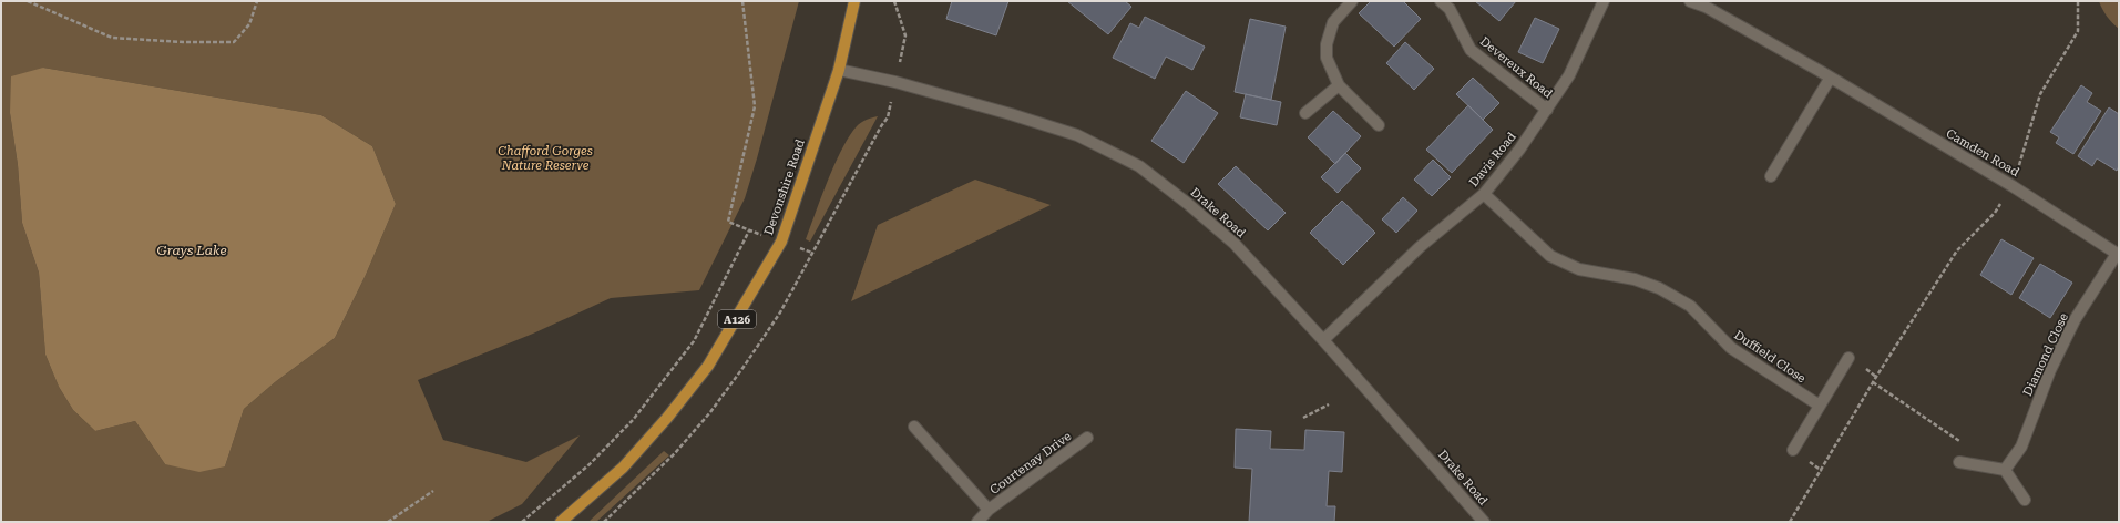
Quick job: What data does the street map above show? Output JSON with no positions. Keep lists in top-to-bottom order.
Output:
{
  "streets": {
    "main road": ["Devonshire Road", "A126"],
    "street": [
      "Devereux Road",
      "Camden Road",
      "Davis Road",
      "Drake Road",
      "Diamond Close",
      "Duffield Close",
      "Courtenay Drive"
    ]
  },
  "crossings": [
    ["Devereux Road", "Davis Road"],
    ["Camden Road", "Diamond Close"],
    ["Davis Road", "Drake Road"],
    ["Davis Road", "Duffield Close"],
    ["Devonshire Road", "Drake Road"]
  ],
  "water": ["Grays Lake"],
  "parks": ["Chafford Gorges Nature Reserve"]
}
